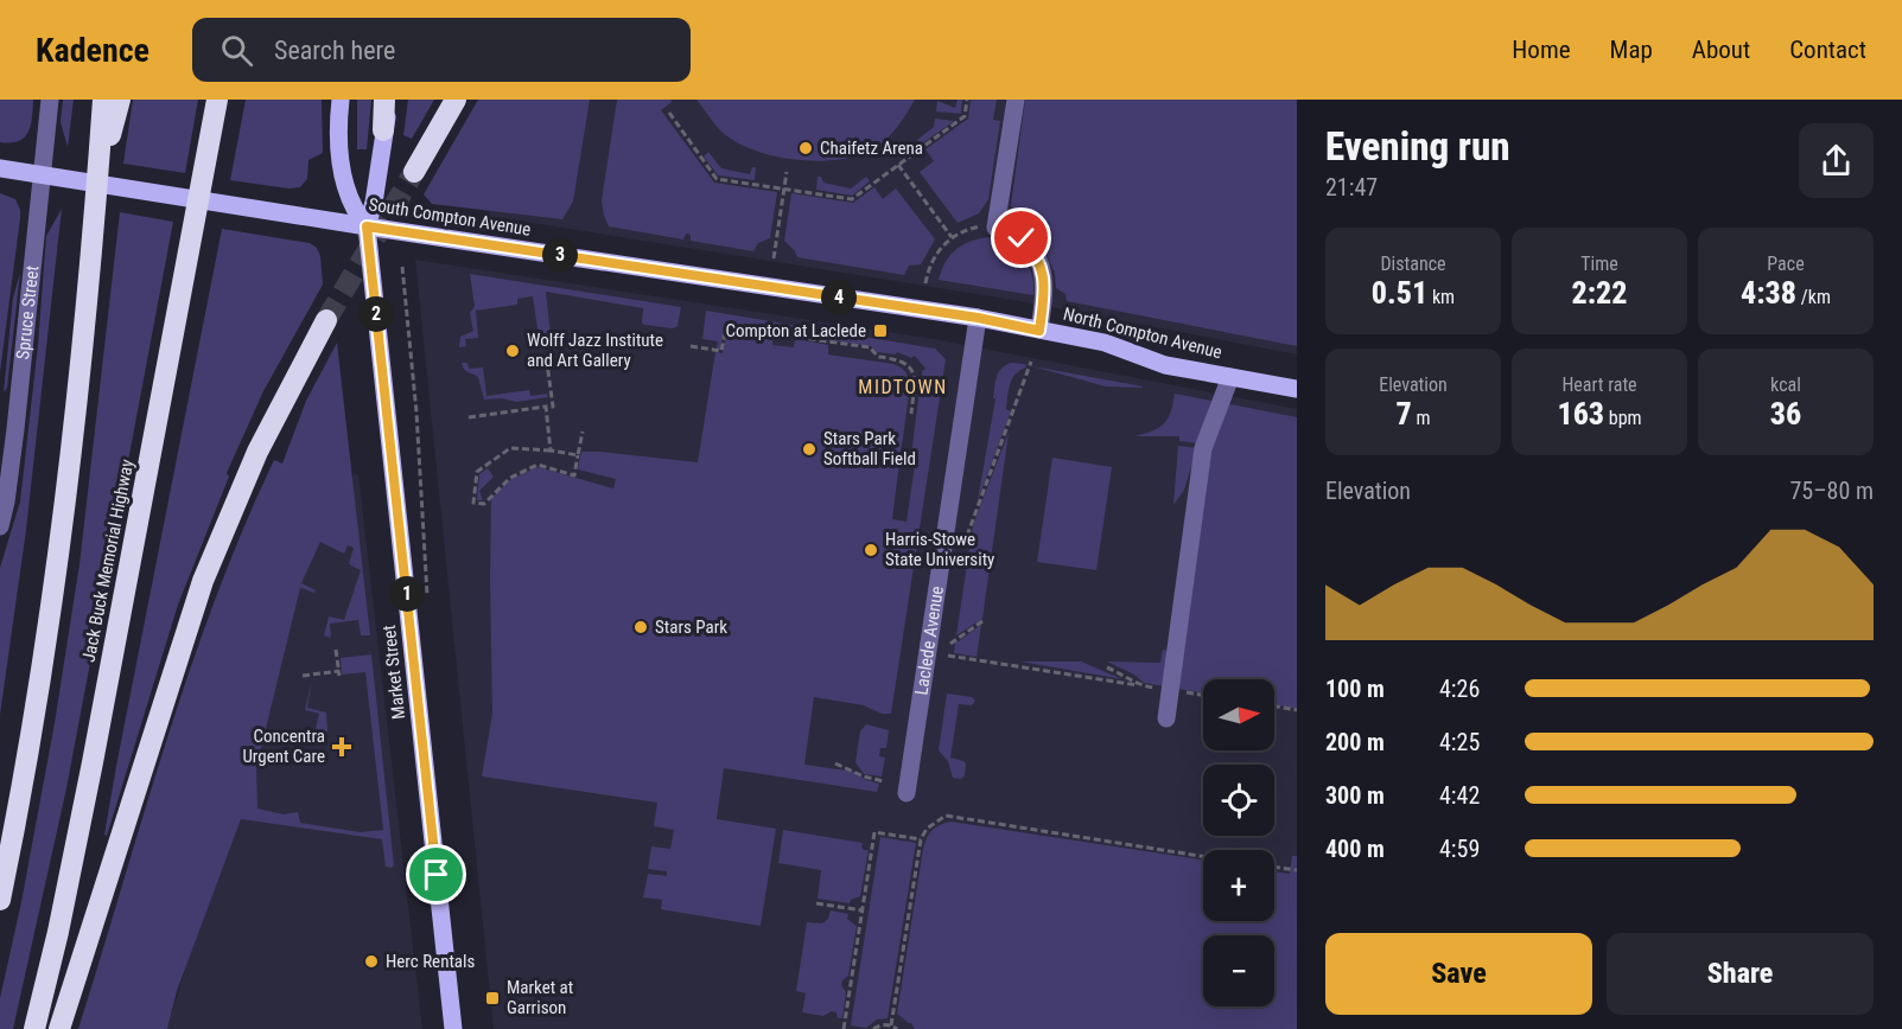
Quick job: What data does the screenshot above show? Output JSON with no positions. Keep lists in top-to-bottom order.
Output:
{
  "streets": {
    "highway": ["Jack Buck Memorial Highway"],
    "main road": ["South Compton Avenue", "North Compton Avenue", "Market Street"],
    "street": ["Spruce Street", "Laclede Avenue"]
  },
  "crossings": [
    ["South Compton Avenue", "Spruce Street"],
    ["South Compton Avenue", "North Compton Avenue"],
    ["South Compton Avenue", "Laclede Avenue"],
    ["South Compton Avenue", "Market Street"],
    ["North Compton Avenue", "Laclede Avenue"]
  ],
  "districts": ["MIDTOWN"],
  "places": {
    "other": [
      "Chaifetz Arena",
      "Wolff Jazz Institute and Art Gallery",
      "Stars Park Softball Field",
      "Harris-Stowe State University",
      "Stars Park",
      "Herc Rentals"
    ],
    "transit": ["Compton at Laclede", "Market at Garrison"],
    "health": ["Concentra Urgent Care"]
  },
  "north": "right",
  "page": {
    "header": "Kadence",
    "search": "Search here",
    "nav": [
      "Home",
      "Map",
      "About",
      "Contact"
    ],
    "heading": ["Evening run", "21:47"],
    "stats": [
      ["Distance", "0.51 km"],
      ["Time", "2:22"],
      ["Pace", "4:38 /km"],
      ["Elevation", "7 m"],
      ["Heart rate", "163 bpm"],
      ["kcal", "36"]
    ],
    "pins": [
      "3",
      "4",
      "2",
      "1"
    ],
    "chart": ["Elevation", "75–80 m"],
    "list": [
      {
        "name": "100 m",
        "note": "4:26"
      },
      {
        "name": "200 m",
        "note": "4:25"
      },
      {
        "name": "300 m",
        "note": "4:42"
      },
      {
        "name": "400 m",
        "note": "4:59"
      }
    ],
    "map_buttons": ["+", "−"],
    "buttons": ["Save", "Share"]
  }
}
